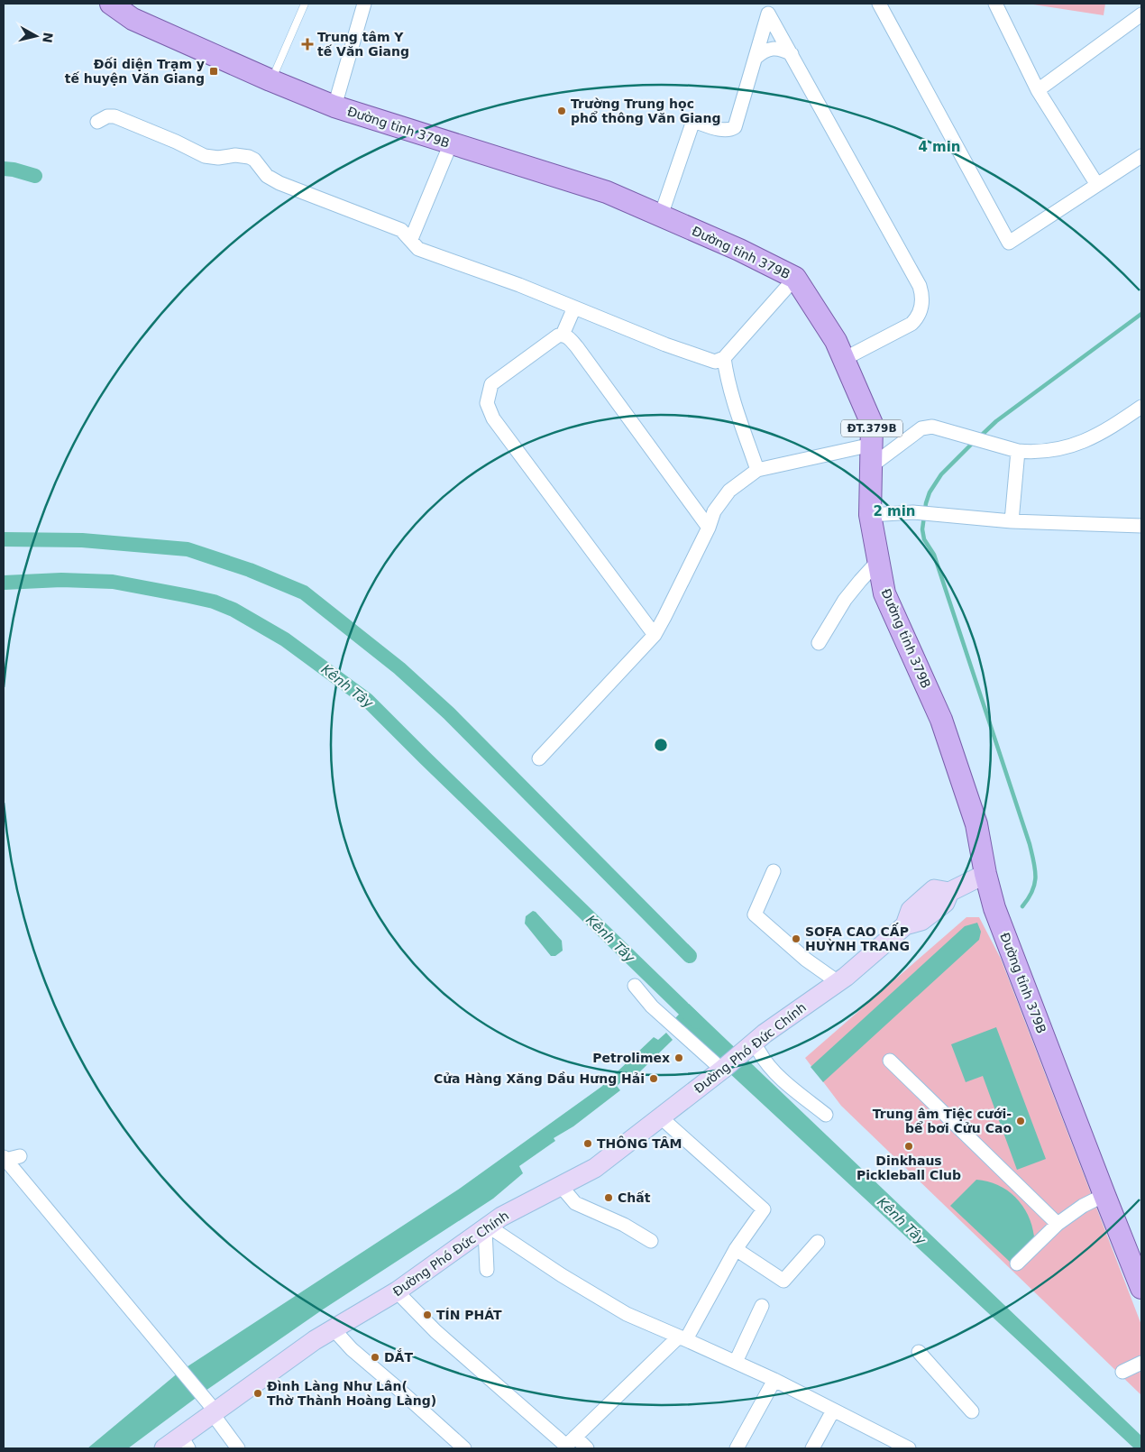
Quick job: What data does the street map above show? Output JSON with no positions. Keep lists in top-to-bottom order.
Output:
{
  "streets": {
    "main road": ["Đường tỉnh 379B", "ĐT.379B", "Đường Phó Đức Chính"]
  },
  "crossings": [
    ["Đường tỉnh 379B", "Đường Phó Đức Chính"]
  ],
  "water": ["Kênh Tây"],
  "places": {
    "health": ["Trung tâm Y tế Văn Giang"],
    "transit": ["Đối diện Trạm y tế huyện Văn Giang"],
    "other": [
      "Trường Trung học phổ thông Văn Giang",
      "SOFA CAO CẤP HUỲNH TRANG",
      "Petrolimex",
      "Cửa Hàng Xăng Dầu Hưng Hải",
      "Trung âm Tiệc cưới- bể bơi Cửu Cao",
      "THÔNG TÂM",
      "Dinkhaus Pickleball Club",
      "Chất",
      "TÍN PHÁT",
      "DẮT",
      "Đình Làng Như Lân( Thờ Thành Hoàng Làng)"
    ]
  },
  "north": "right",
  "rings": ["4 min", "2 min"]
}
